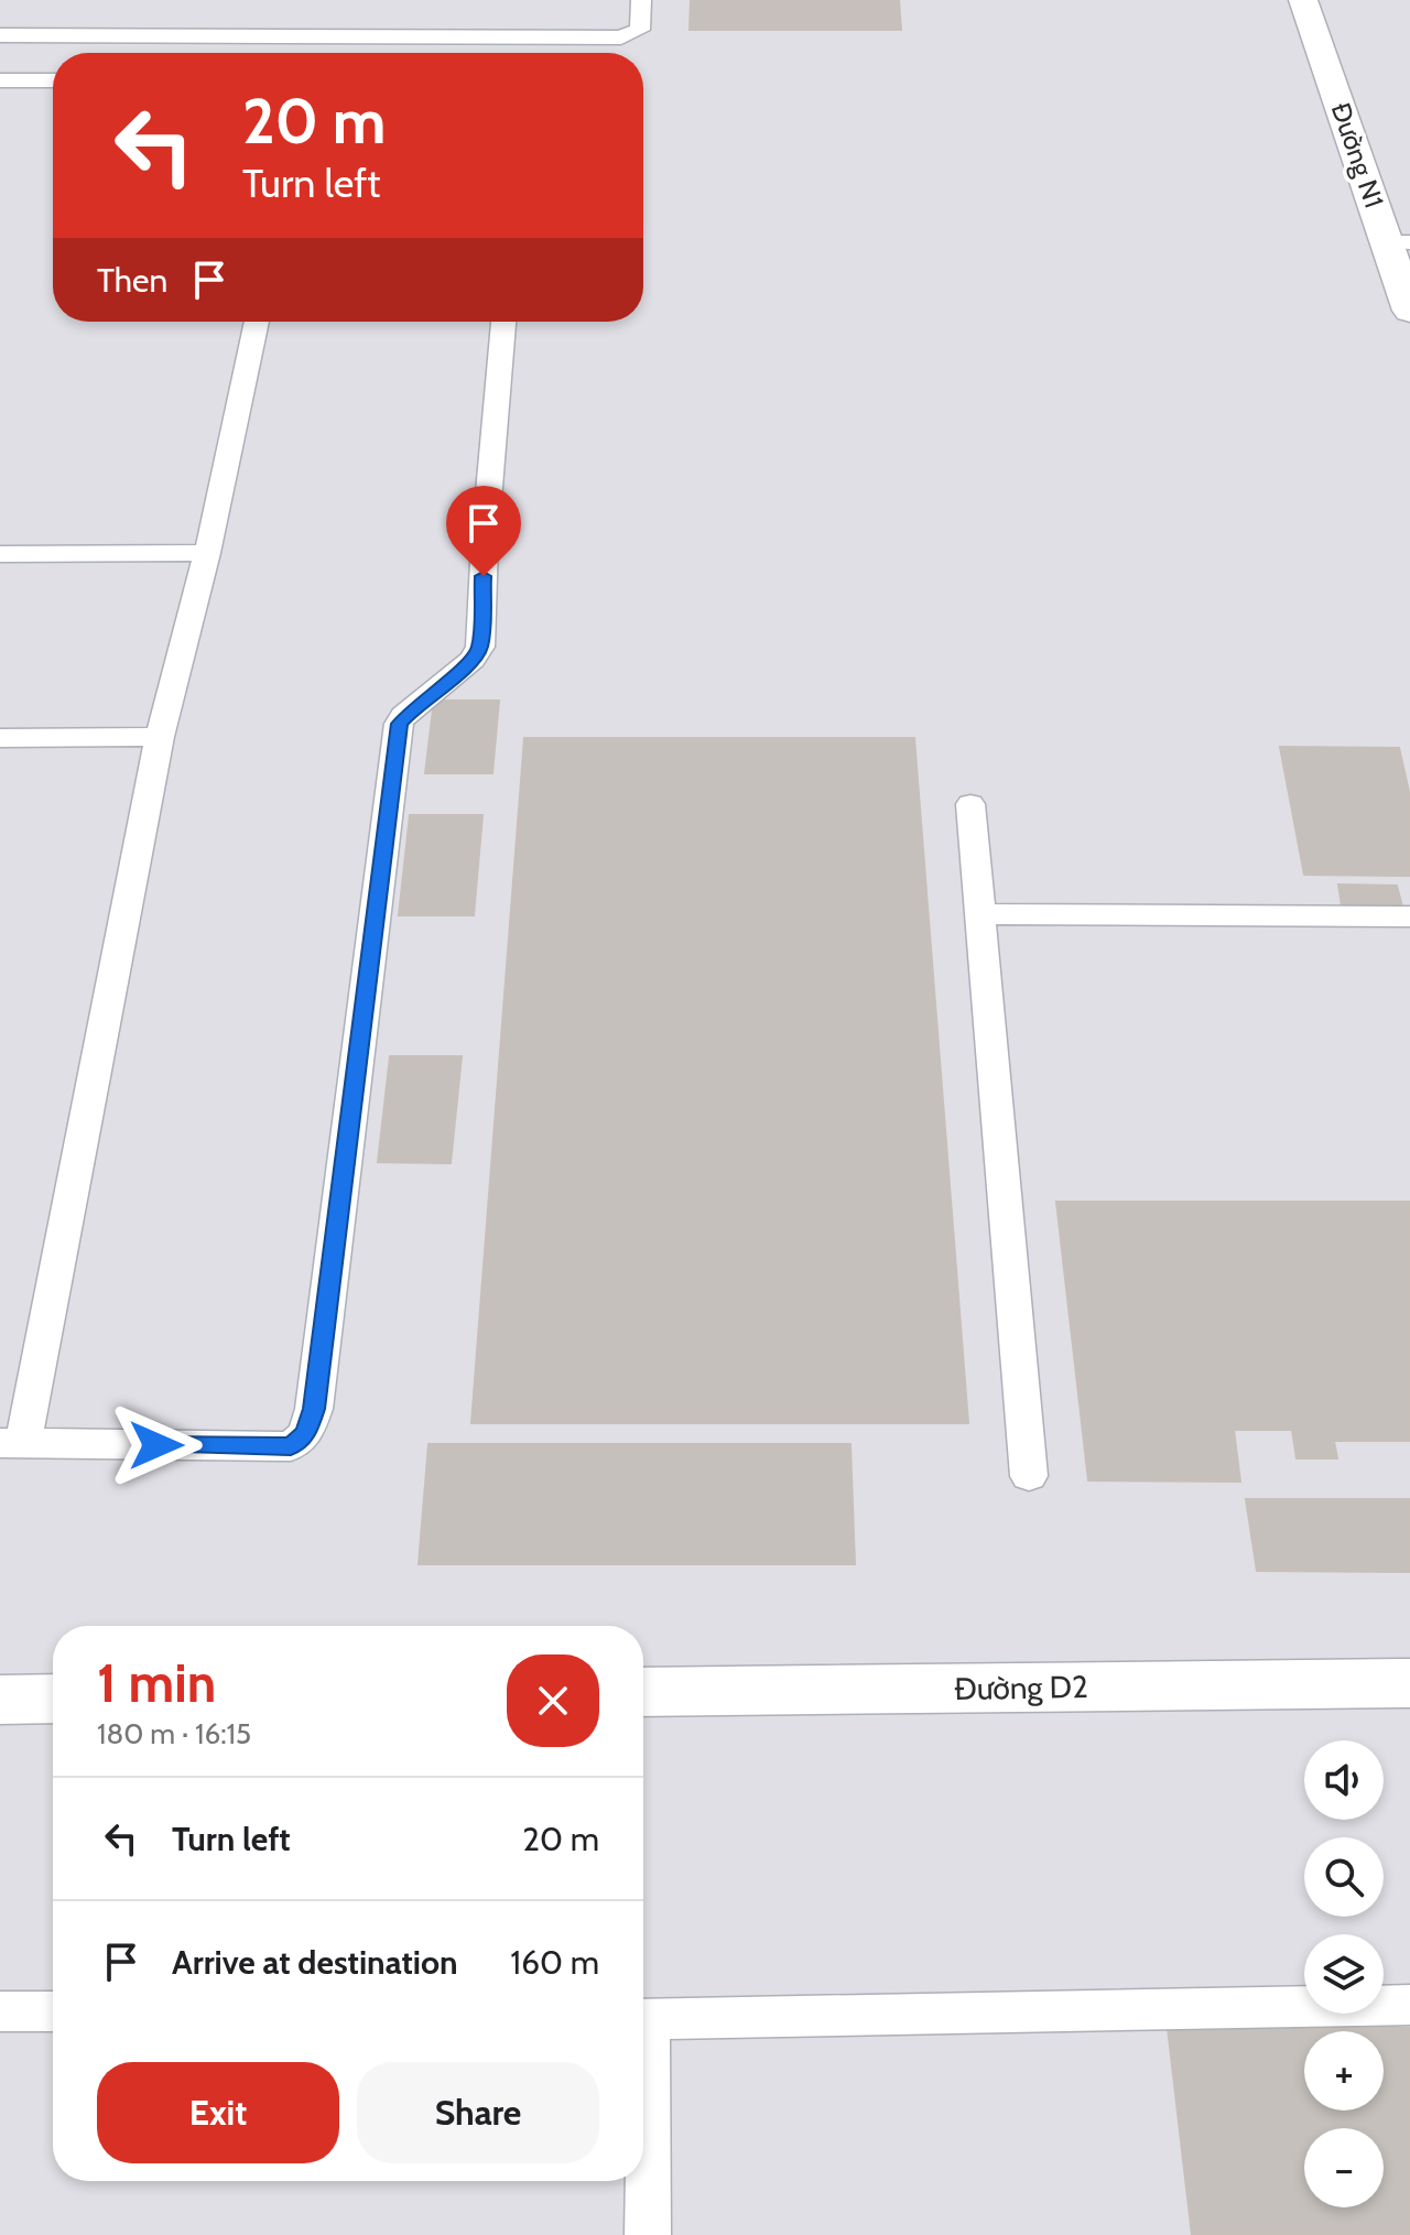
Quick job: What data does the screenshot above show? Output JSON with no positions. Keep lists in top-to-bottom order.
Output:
{
  "streets": {
    "street": ["Đường N1", "Đường D2"]
  },
  "page": {
    "turn": ["20 m", "Turn left"],
    "then": "Then",
    "heading": ["1 min", "180 m · 16:15"],
    "map_buttons": ["+", "−"],
    "list": [
      {
        "name": "Turn left",
        "value": "20 m"
      },
      {
        "name": "Arrive at destination",
        "value": "160 m"
      }
    ],
    "buttons": ["Exit", "Share"]
  }
}
